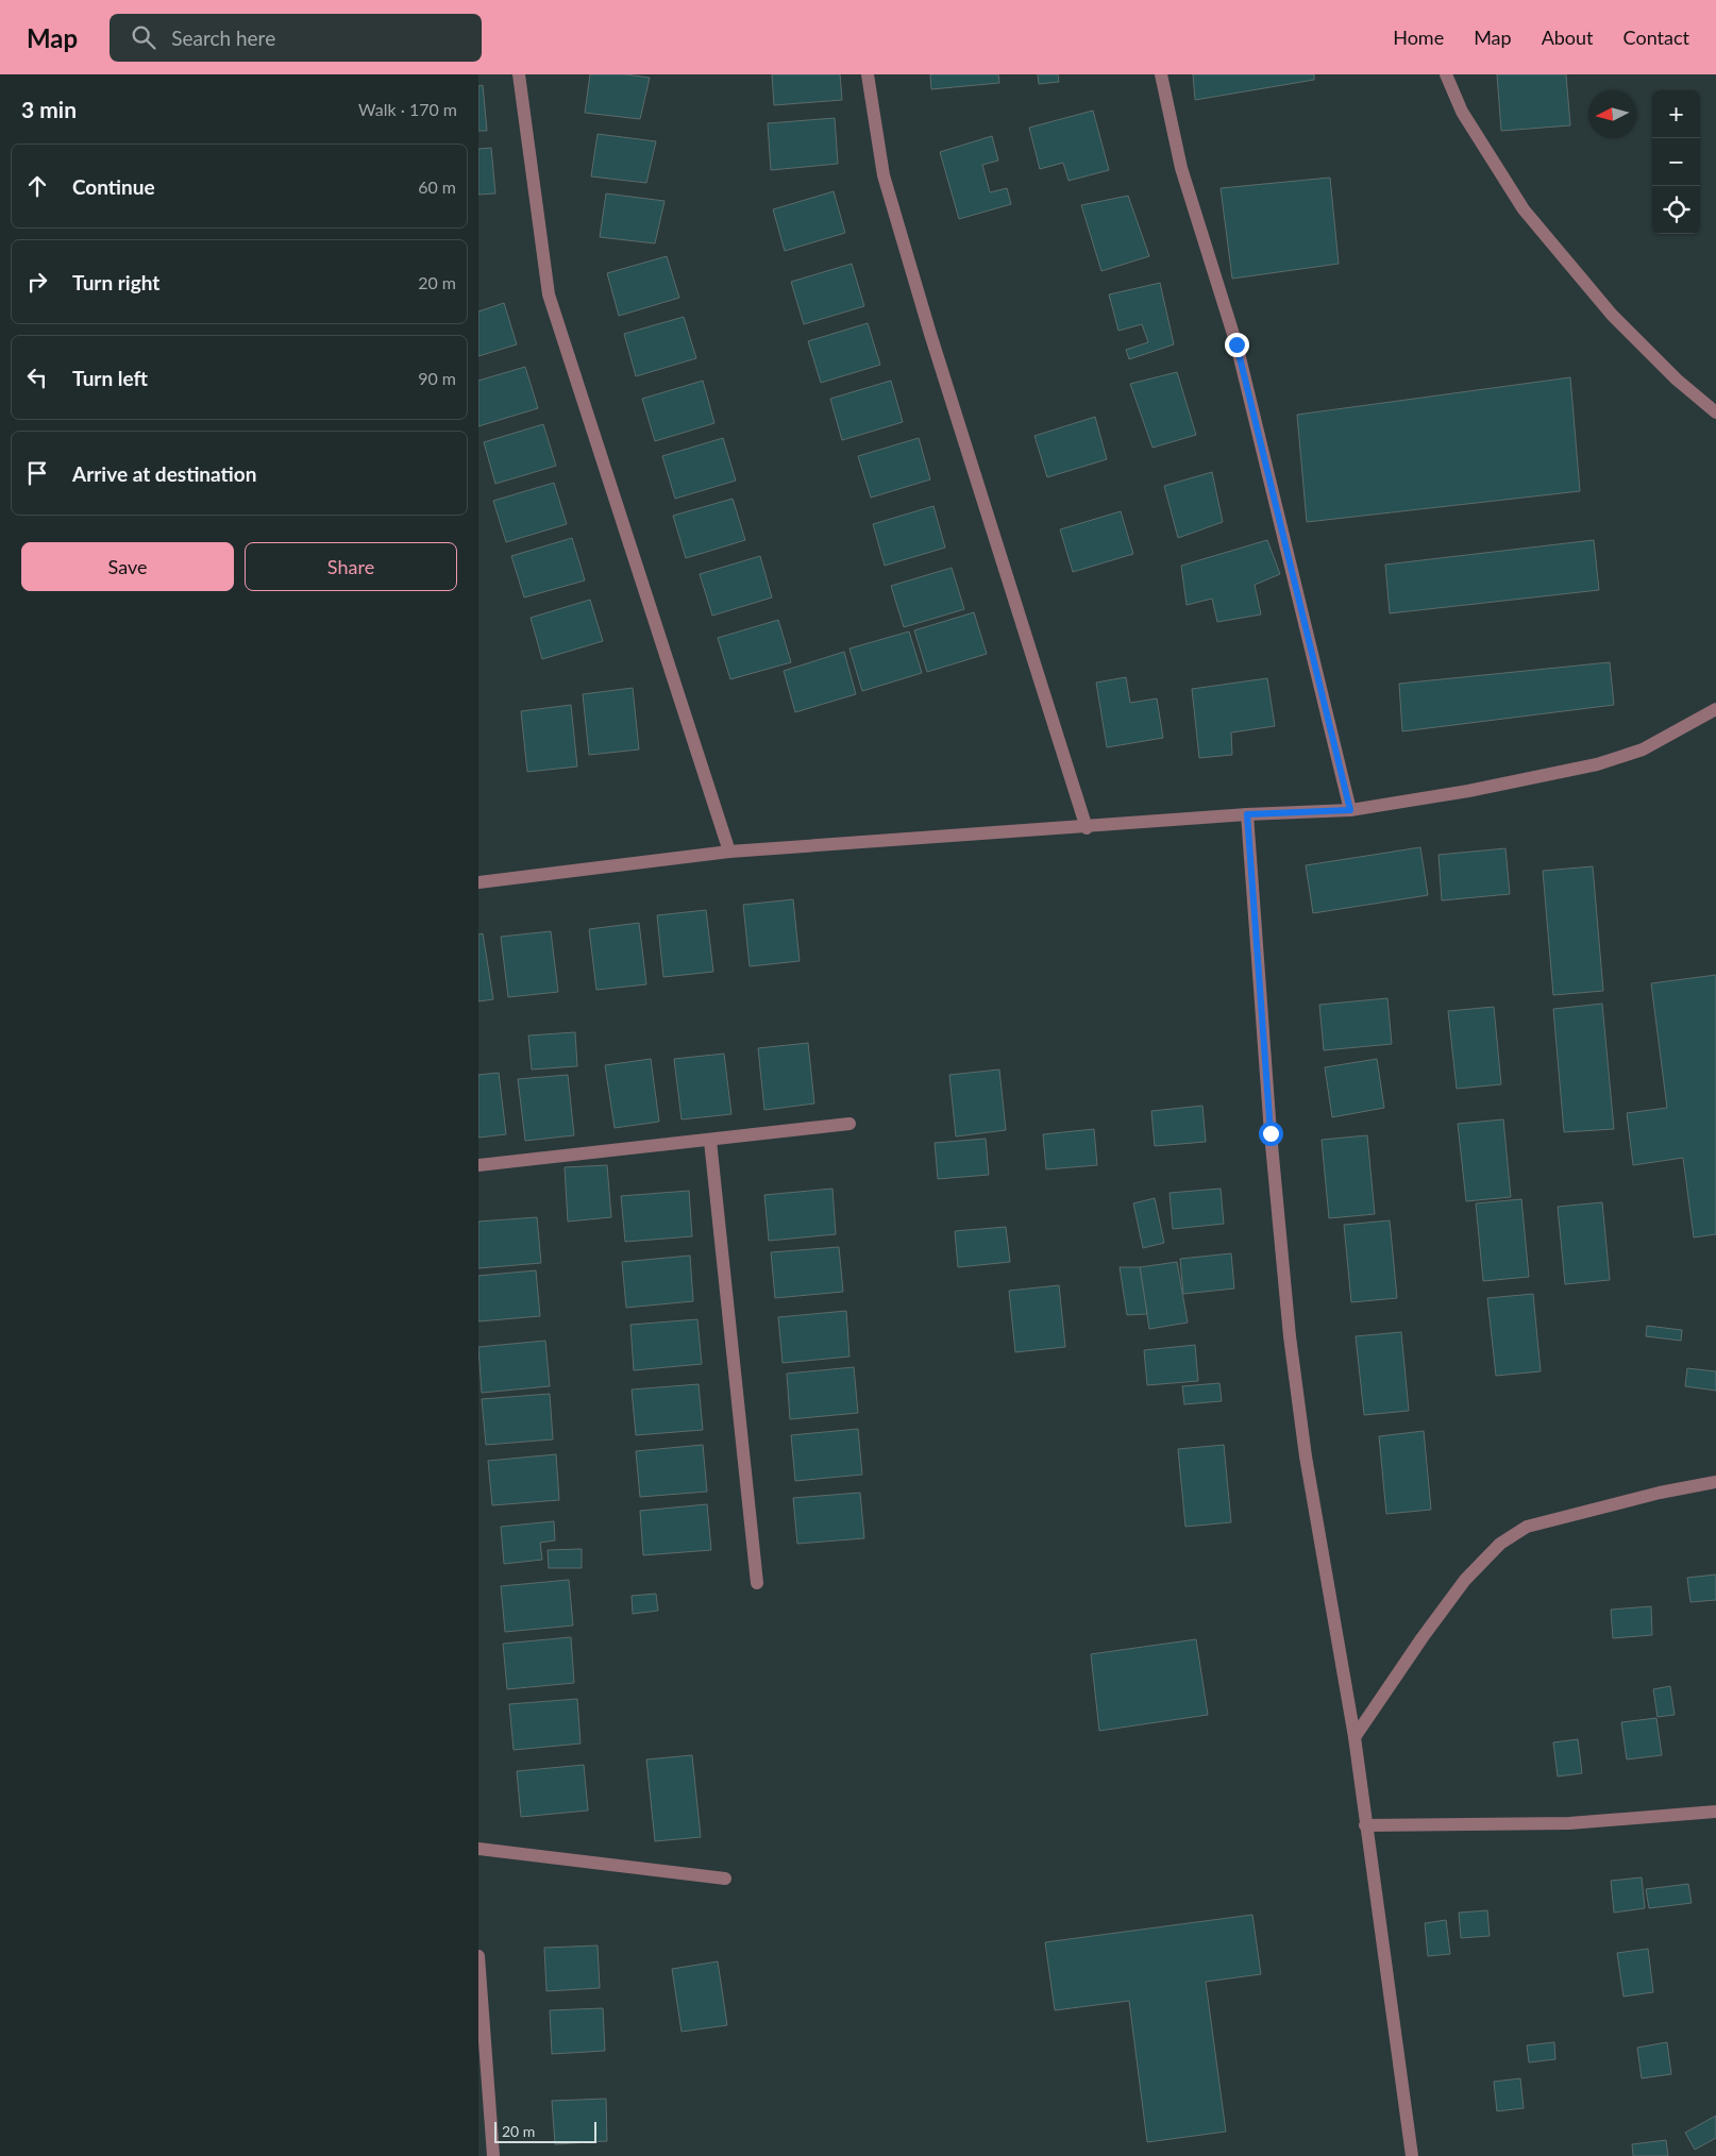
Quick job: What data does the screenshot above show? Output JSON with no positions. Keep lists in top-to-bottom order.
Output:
{
  "scale_bar": "20 m",
  "north": "left",
  "page": {
    "header": "Map",
    "search": "Search here",
    "nav": [
      "Home",
      "Map",
      "About",
      "Contact"
    ],
    "heading": ["3 min", "Walk · 170 m"],
    "map_buttons": ["+", "−"],
    "list": [
      ["Continue", "60 m"],
      ["Turn right", "20 m"],
      ["Turn left", "90 m"],
      "Arrive at destination"
    ],
    "buttons": ["Save", "Share"],
    "scale": "20 m"
  }
}
